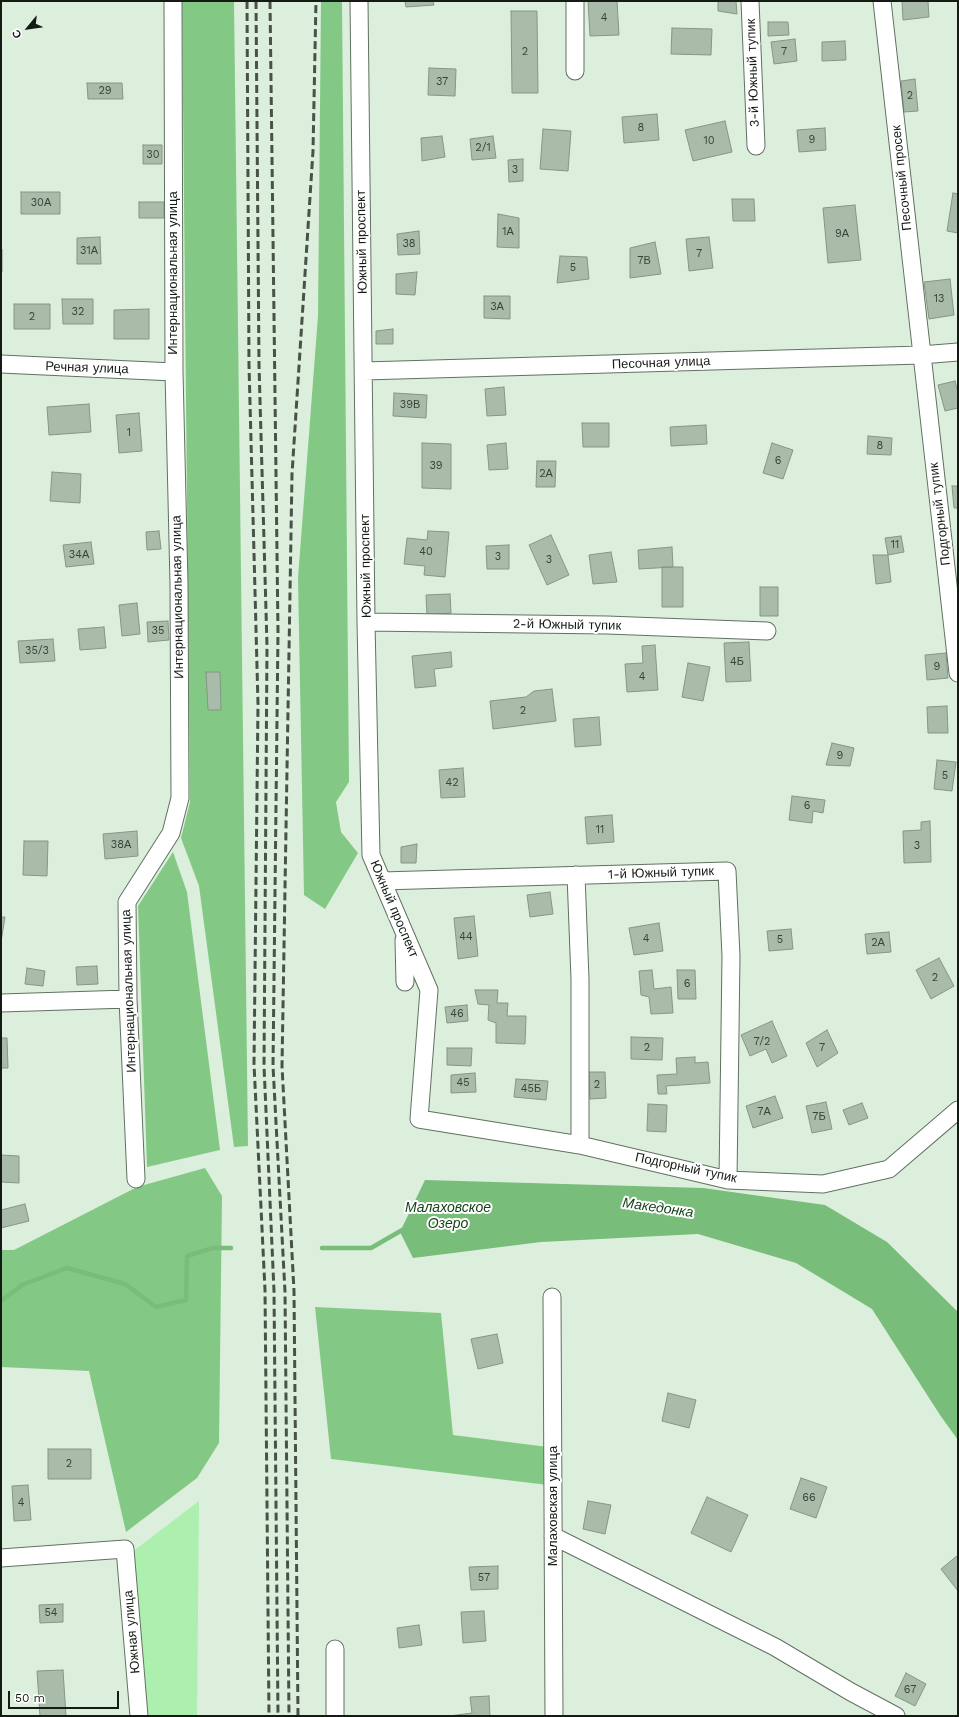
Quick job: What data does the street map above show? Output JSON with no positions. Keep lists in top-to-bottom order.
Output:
{
  "streets": {
    "street": [
      "3-й Южный тупик",
      "Песочный просек",
      "Южный проспект",
      "Интернациональная улица",
      "Песочная улица",
      "Речная улица",
      "Подгорный тупик",
      "2-й Южный тупик",
      "1-й Южный тупик",
      "Малаховская улица",
      "Южная улица"
    ]
  },
  "crossings": [
    ["Песочный просек", "Песочная улица"],
    ["Песочный просек", "Подгорный тупик"],
    ["Южный проспект", "Песочная улица"],
    ["Южный проспект", "Подгорный тупик"],
    ["Южный проспект", "2-й Южный тупик"],
    ["Южный проспект", "1-й Южный тупик"],
    ["Интернациональная улица", "Речная улица"],
    ["Песочная улица", "Подгорный тупик"],
    ["Подгорный тупик", "1-й Южный тупик"]
  ],
  "water": ["Малаховское Озеро", "Македонка"],
  "house_numbers": [
    "4",
    "2",
    "7",
    "37",
    "29",
    "2",
    "8",
    "9",
    "10",
    "2/1",
    "30",
    "3",
    "30А",
    "1А",
    "9А",
    "38",
    "31А",
    "7",
    "7В",
    "5",
    "13",
    "3А",
    "32",
    "2",
    "39В",
    "1",
    "8",
    "6",
    "39",
    "2А",
    "11",
    "40",
    "34А",
    "3",
    "3",
    "35",
    "35/3",
    "4Б",
    "9",
    "4",
    "2",
    "9",
    "5",
    "42",
    "6",
    "11",
    "38А",
    "3",
    "44",
    "4",
    "5",
    "2А",
    "2",
    "6",
    "46",
    "7/2",
    "2",
    "7",
    "45",
    "2",
    "45Б",
    "7А",
    "7Б",
    "2",
    "66",
    "4",
    "57",
    "54",
    "67"
  ],
  "scale_bar": "50 m",
  "north": "bottom left"
}
